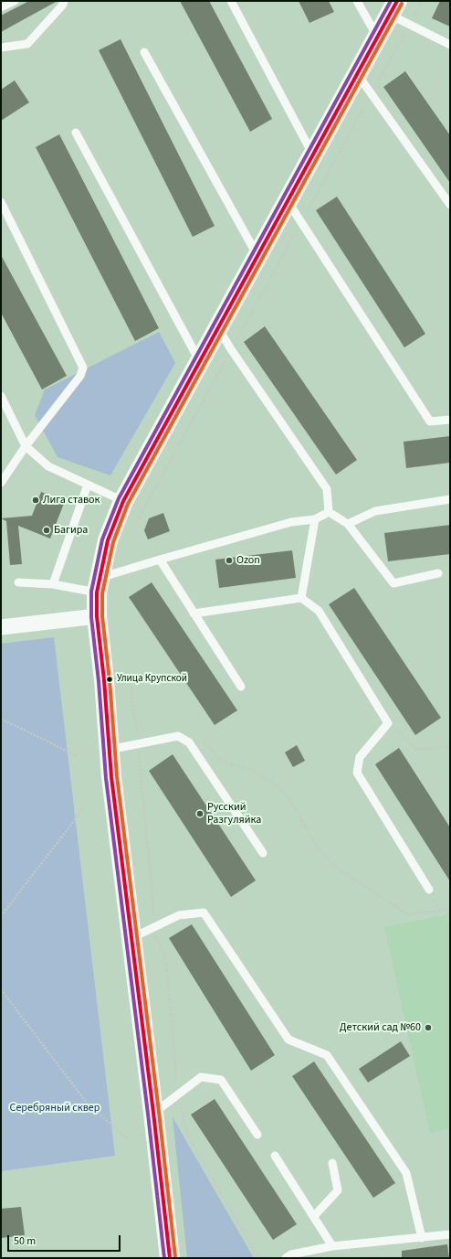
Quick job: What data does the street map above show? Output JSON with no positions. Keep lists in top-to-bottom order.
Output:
{
  "parks": ["Серебряный сквер"],
  "places": [
    "Лига ставок",
    "Багира",
    "Ozon",
    "Улица Крупской",
    "Русский Разгуляйка",
    "Детский сад №60"
  ],
  "scale_bar": "50 m"
}
